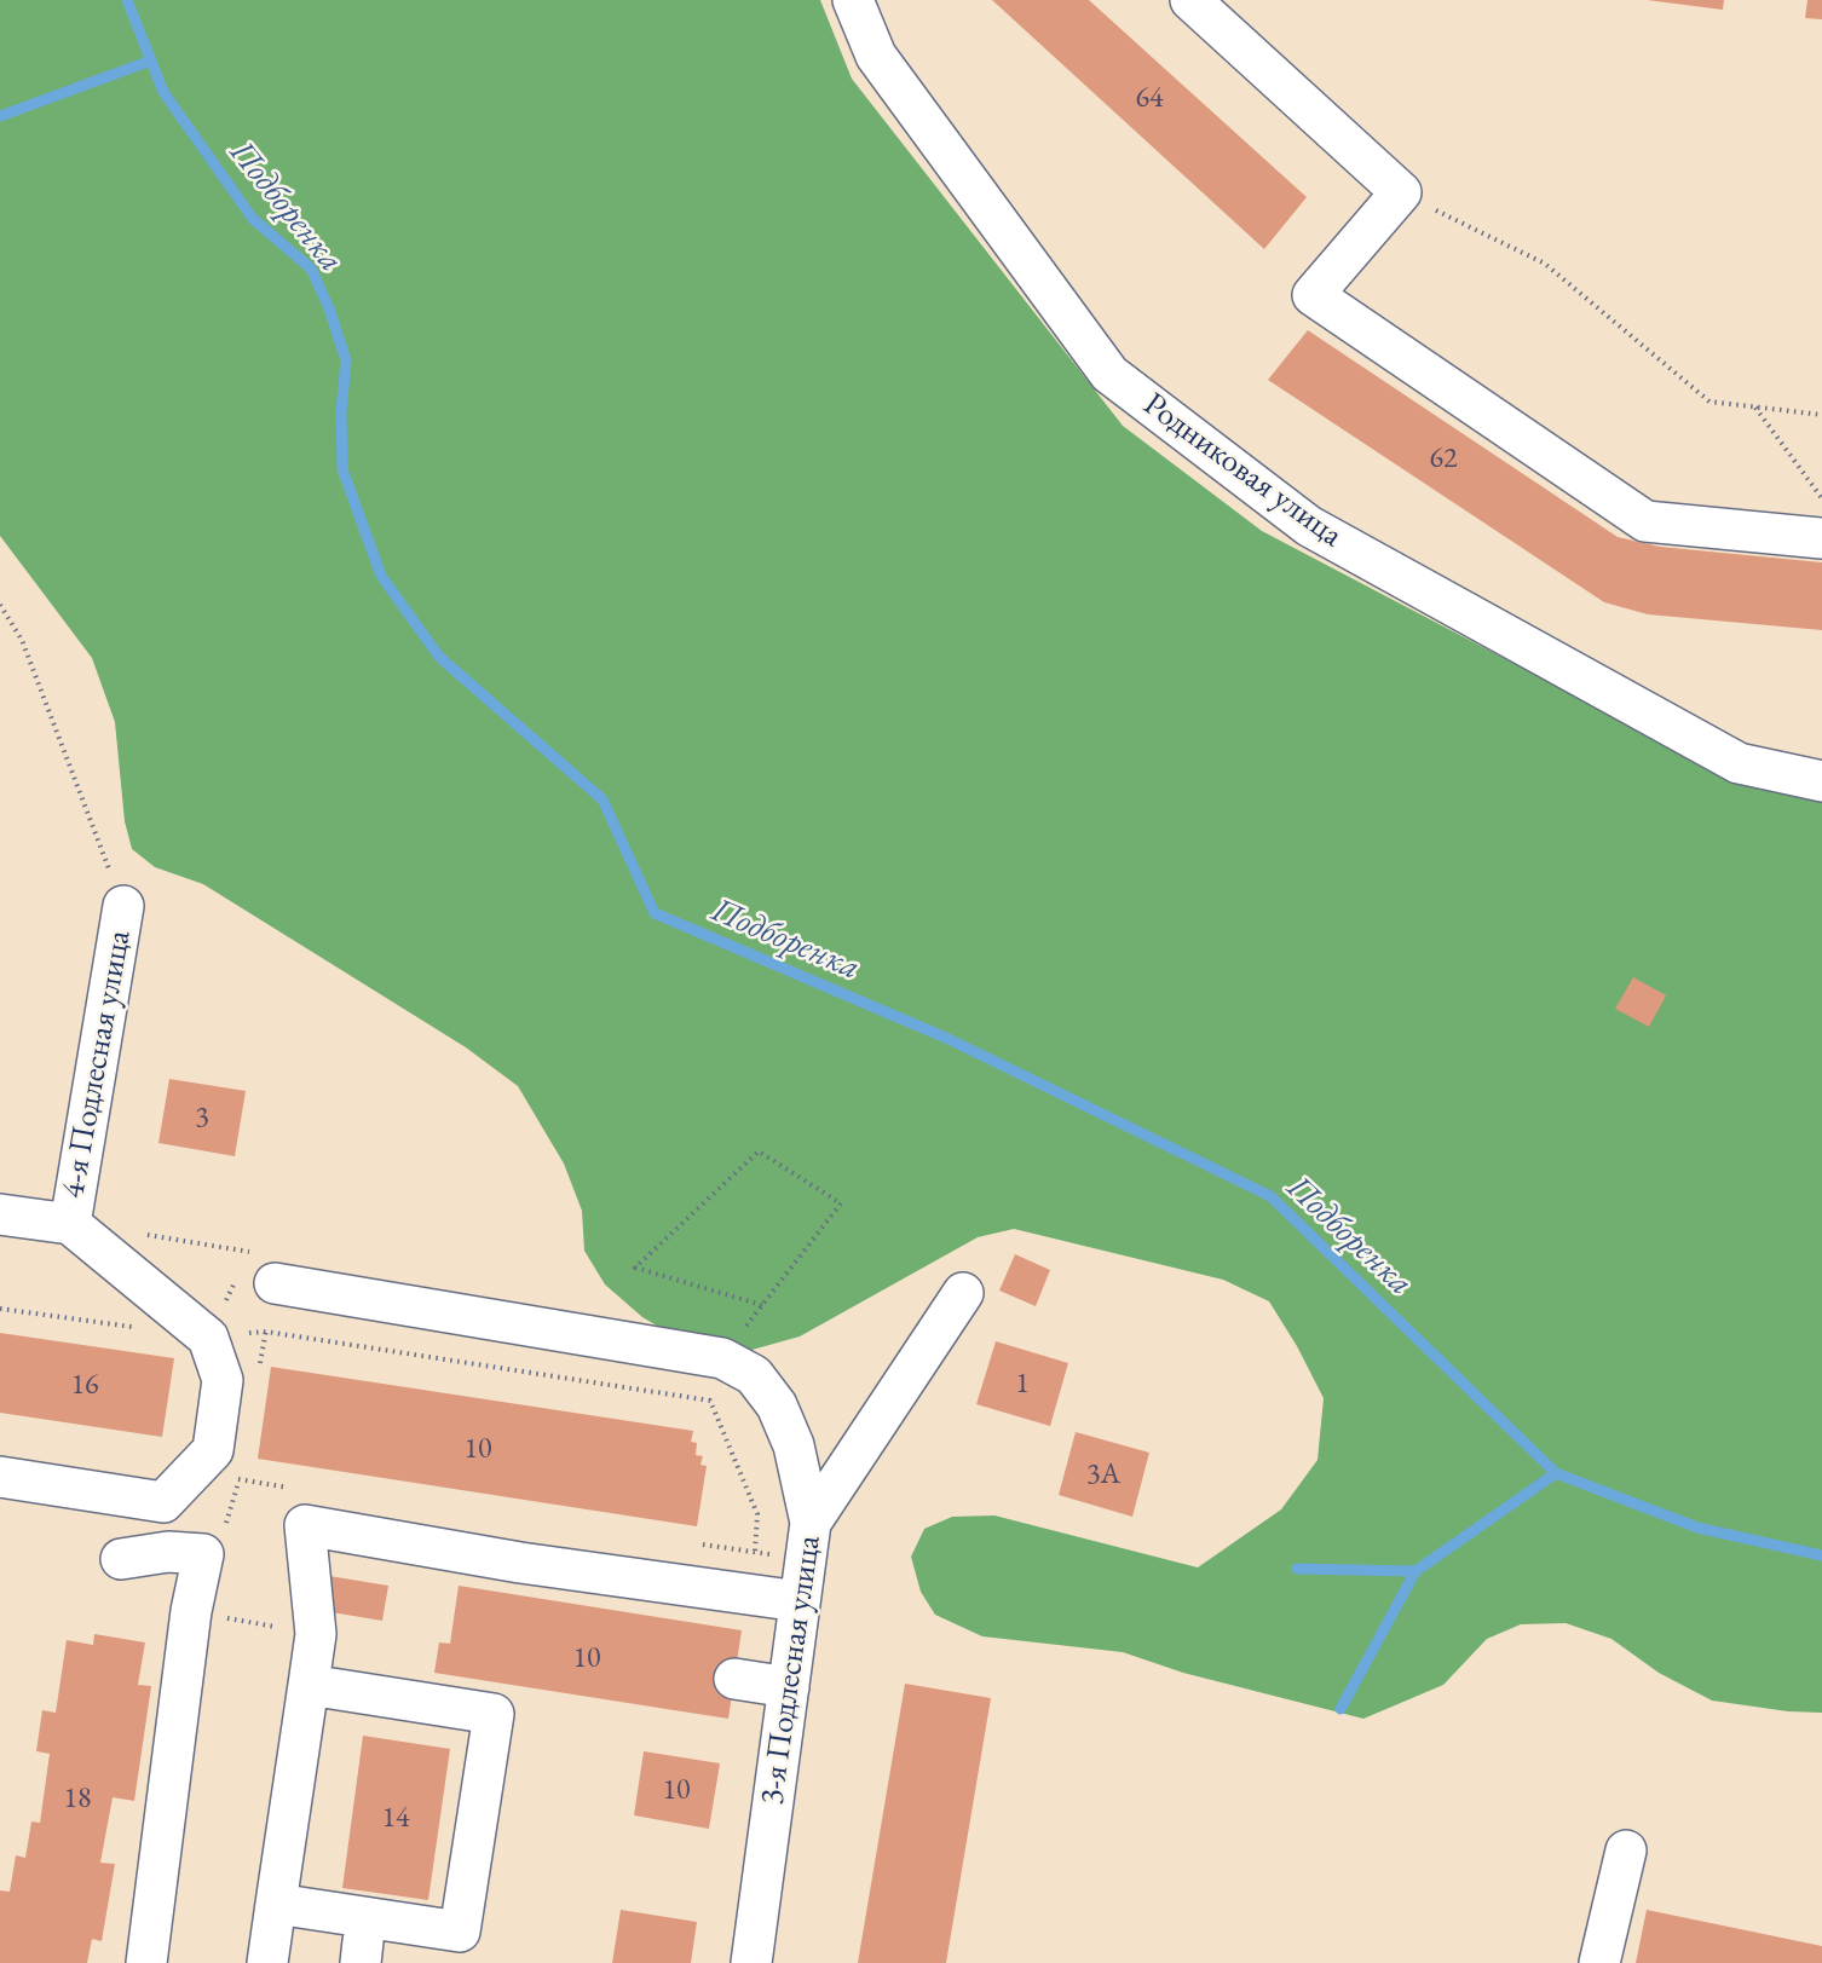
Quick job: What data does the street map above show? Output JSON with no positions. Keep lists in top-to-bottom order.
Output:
{
  "streets": {
    "street": ["Родниковая улица", "4-я Подлесная улица", "3-я Подлесная улица"]
  },
  "water": ["Подборенка"],
  "house_numbers": [
    "64",
    "62",
    "3",
    "1",
    "16",
    "10",
    "3А",
    "10",
    "10",
    "18",
    "14"
  ]
}
